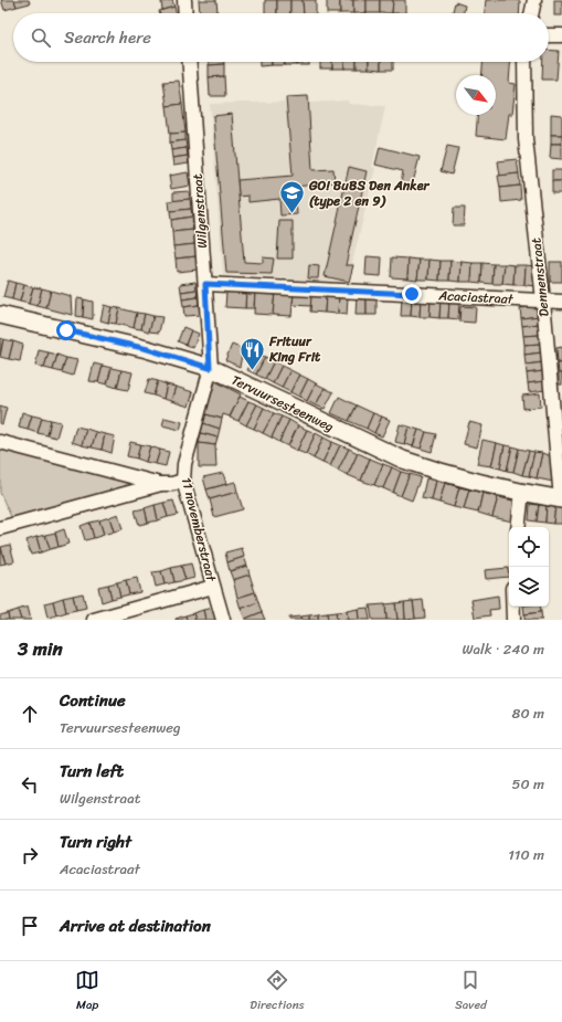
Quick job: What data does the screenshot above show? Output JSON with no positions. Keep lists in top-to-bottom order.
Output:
{
  "streets": {
    "street": [
      "Wilgenstraat",
      "Dennenstraat",
      "Acaciastraat",
      "Tervuursesteenweg",
      "11 novemberstraat"
    ]
  },
  "crossings": [
    ["Wilgenstraat", "Acaciastraat"],
    ["Wilgenstraat", "Tervuursesteenweg"],
    ["Wilgenstraat", "11 novemberstraat"],
    ["Dennenstraat", "Acaciastraat"],
    ["Dennenstraat", "Tervuursesteenweg"],
    ["Tervuursesteenweg", "11 novemberstraat"]
  ],
  "places": {
    "school or university": ["GO! BuBS Den Anker (type 2 en 9)"],
    "restaurant": ["Frituur King Frit"]
  },
  "north": "bottom right",
  "page": {
    "search": "Search here",
    "heading": ["3 min", "Walk · 240 m"],
    "list": [
      ["Continue", "Tervuursesteenweg", "80 m"],
      ["Turn left", "Wilgenstraat", "50 m"],
      ["Turn right", "Acaciastraat", "110 m"],
      "Arrive at destination"
    ],
    "nav": ["Map", "Directions", "Saved"]
  }
}
